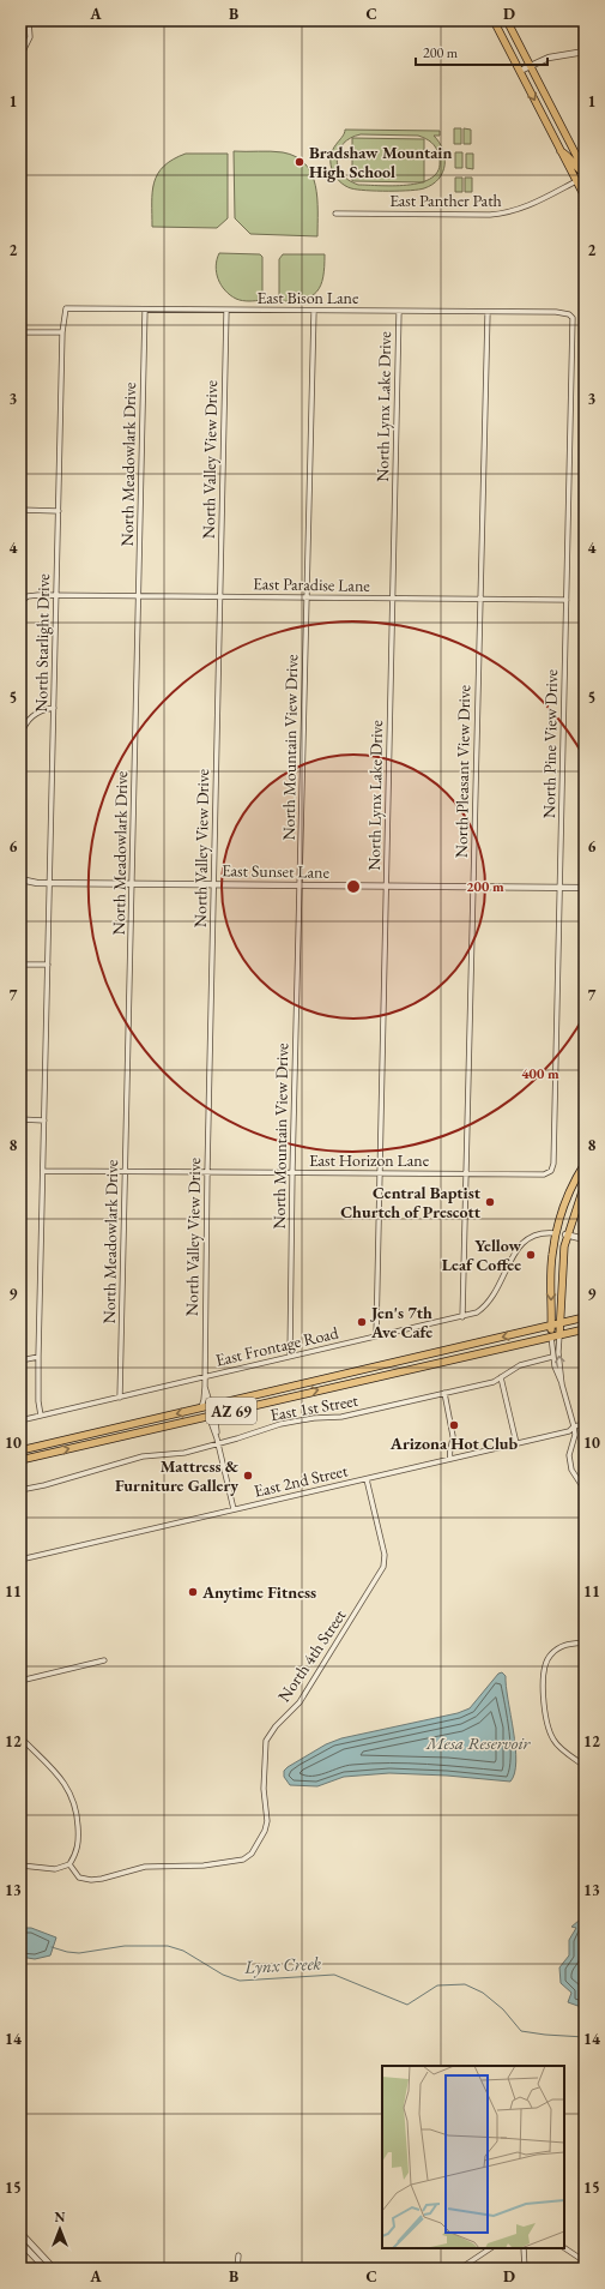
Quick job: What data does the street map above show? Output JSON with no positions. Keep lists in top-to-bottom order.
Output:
{
  "streets": {
    "main road": ["AZ 69"],
    "street": [
      "East Panther Path",
      "East Bison Lane",
      "North Lynx Lake Drive",
      "North Valley View Drive",
      "North Meadowlark Drive",
      "East Paradise Lane",
      "North Starlight Drive",
      "North Pine View Drive",
      "North Mountain View Drive",
      "North Pleasant View Drive",
      "East Sunset Lane",
      "East Horizon Lane",
      "East Frontage Road",
      "East 1st Street",
      "East 2nd Street",
      "North 4th Street"
    ]
  },
  "crossings": [
    ["East Bison Lane", "North Lynx Lake Drive"],
    ["East Bison Lane", "North Valley View Drive"],
    ["East Bison Lane", "North Meadowlark Drive"],
    ["East Bison Lane", "North Starlight Drive"],
    ["East Bison Lane", "North Pine View Drive"],
    ["East Bison Lane", "North Mountain View Drive"],
    ["East Bison Lane", "North Pleasant View Drive"],
    ["North Lynx Lake Drive", "East Paradise Lane"],
    ["North Lynx Lake Drive", "East Sunset Lane"],
    ["North Lynx Lake Drive", "East Horizon Lane"],
    ["North Lynx Lake Drive", "East Frontage Road"],
    ["North Valley View Drive", "East Paradise Lane"],
    ["North Valley View Drive", "East Sunset Lane"],
    ["North Valley View Drive", "East Horizon Lane"],
    ["North Valley View Drive", "East Frontage Road"],
    ["North Valley View Drive", "AZ 69"],
    ["North Meadowlark Drive", "East Paradise Lane"],
    ["North Meadowlark Drive", "East Sunset Lane"],
    ["North Meadowlark Drive", "East Horizon Lane"],
    ["North Meadowlark Drive", "East Frontage Road"],
    ["East Paradise Lane", "North Starlight Drive"],
    ["East Paradise Lane", "North Pine View Drive"],
    ["East Paradise Lane", "North Mountain View Drive"],
    ["East Paradise Lane", "North Pleasant View Drive"],
    ["North Starlight Drive", "East Sunset Lane"],
    ["North Starlight Drive", "East Horizon Lane"],
    ["North Starlight Drive", "East Frontage Road"],
    ["North Pine View Drive", "East Sunset Lane"],
    ["North Pine View Drive", "East Horizon Lane"],
    ["North Mountain View Drive", "East Sunset Lane"],
    ["North Mountain View Drive", "East Horizon Lane"],
    ["North Mountain View Drive", "East Frontage Road"],
    ["North Pleasant View Drive", "East Sunset Lane"],
    ["North Pleasant View Drive", "East Horizon Lane"],
    ["North Pleasant View Drive", "East Frontage Road"],
    ["East 2nd Street", "North 4th Street"]
  ],
  "water": ["Mesa Reservoir", "Lynx Creek"],
  "places": [
    "Bradshaw Mountain High School",
    "Central Baptist Churtch of Prescott",
    "Yellow Leaf Coffee",
    "Jen's 7th Ave Cafe",
    "Arizona Hot Club",
    "Mattress & Furniture Gallery",
    "Anytime Fitness"
  ],
  "scale_bar": "200 m",
  "north": "top",
  "grid": {
    "columns": [
      "A",
      "B",
      "C",
      "D"
    ],
    "rows": [
      "1",
      "2",
      "3",
      "4",
      "5",
      "6",
      "7",
      "8",
      "9",
      "10",
      "11",
      "12",
      "13",
      "14",
      "15"
    ]
  },
  "rings": ["200 m", "400 m"]
}
